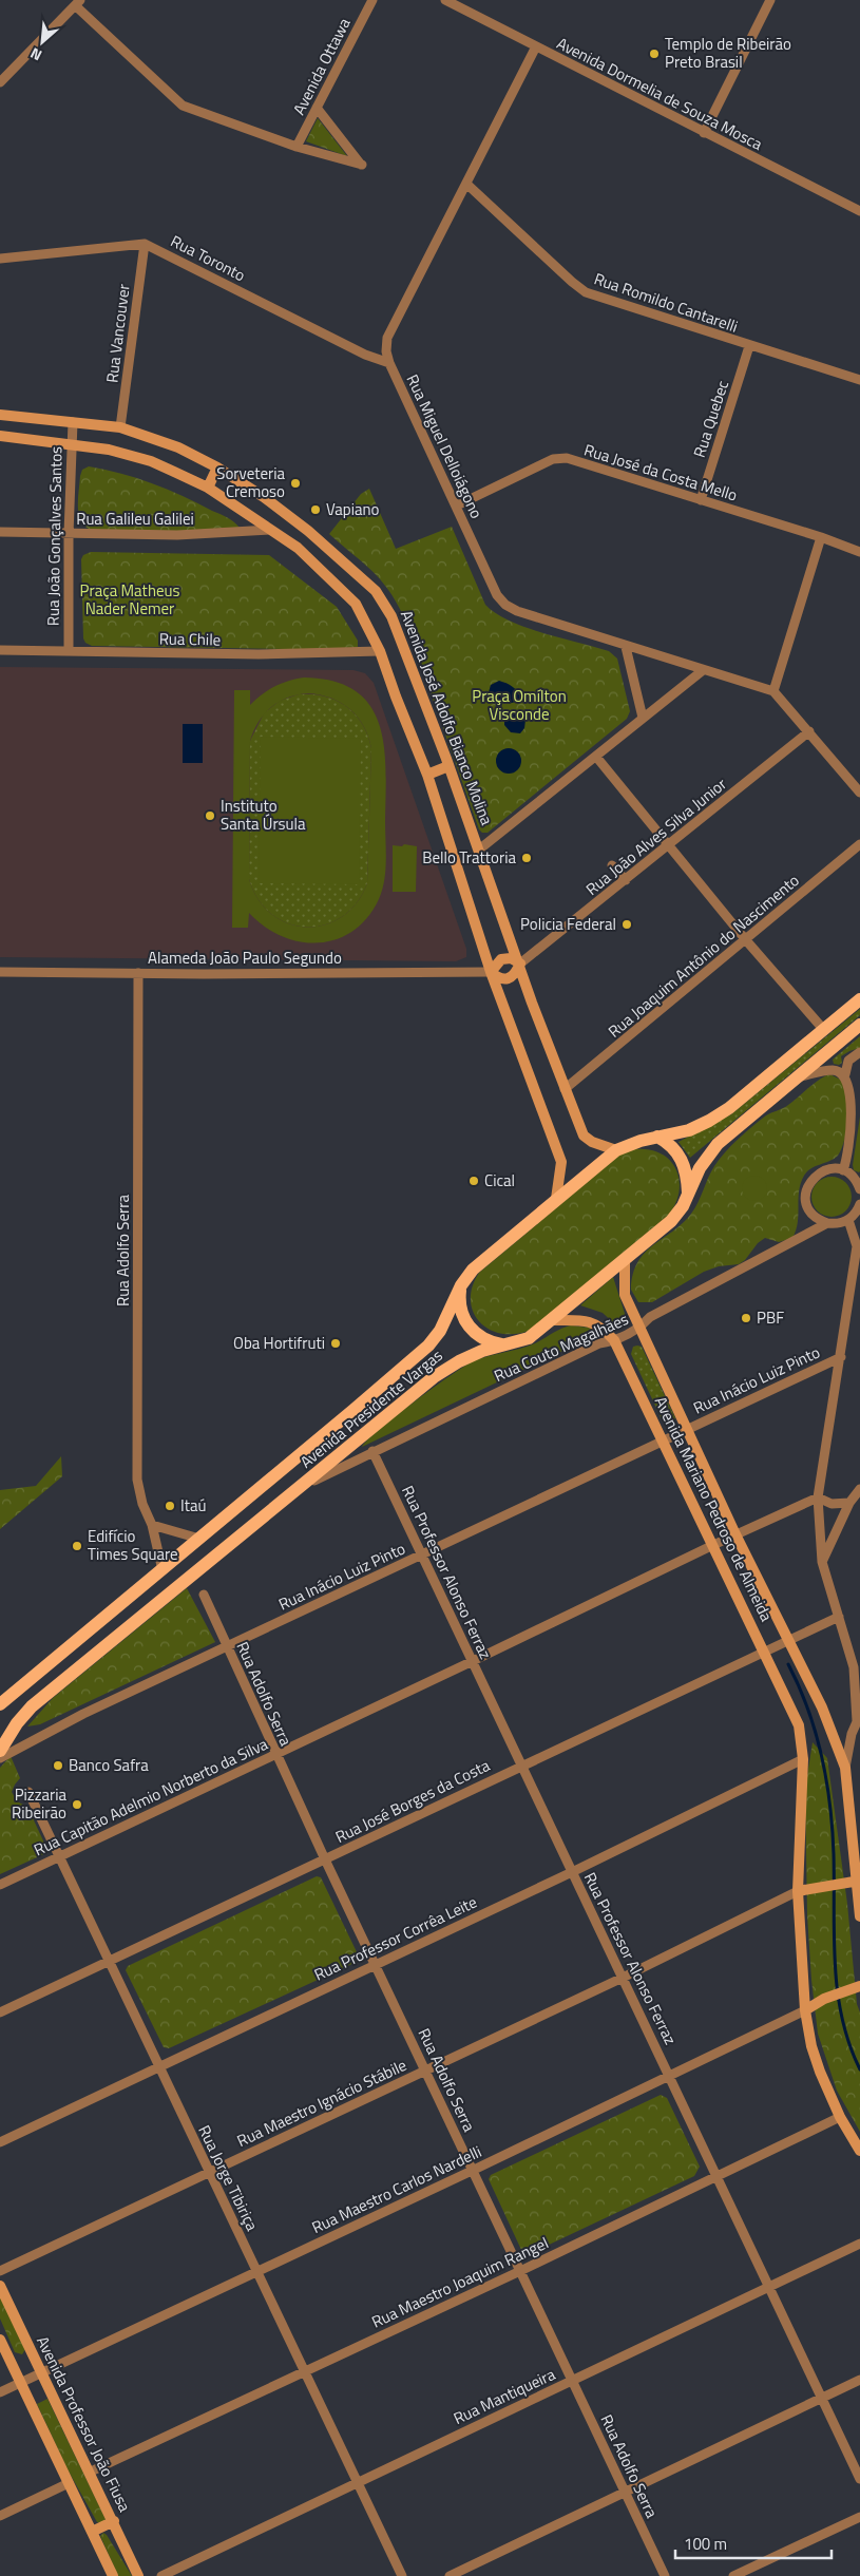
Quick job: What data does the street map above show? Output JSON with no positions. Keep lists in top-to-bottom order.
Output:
{
  "streets": {
    "main road": [
      "Avenida José Adolfo Bianco Molina",
      "Avenida Presidente Vargas",
      "Avenida Mariano Pedroso de Almeida",
      "Avenida Professor João Fiusa"
    ],
    "street": [
      "Avenida Ottawa",
      "Avenida Dormelia de Souza Mosca",
      "Rua Toronto",
      "Rua Romildo Cantarelli",
      "Rua Vancouver",
      "Rua Quebec",
      "Rua Miguel Delloiágono",
      "Rua José da Costa Mello",
      "Rua Galileu Galilei",
      "Rua João Gonçalves Santos",
      "Rua Chile",
      "Rua João Alves Silva Junior",
      "Rua Joaquim Antônio do Nascimento",
      "Alameda João Paulo Segundo",
      "Rua Adolfo Serra",
      "Rua Couto Magalhães",
      "Rua Inácio Luiz Pinto",
      "Rua Professor Alonso Ferraz",
      "Rua Capitão Adelmio Norberto da Silva",
      "Rua José Borges da Costa",
      "Rua Professor Corrêa Leite",
      "Rua Maestro Ignácio Stábile",
      "Rua Jorge Tibiriça",
      "Rua Maestro Carlos Nardelli",
      "Rua Maestro Joaquim Rangel",
      "Rua Mantiqueira"
    ]
  },
  "crossings": [
    ["Avenida Dormelia de Souza Mosca", "Rua Miguel Delloiágono"],
    ["Rua Toronto", "Rua Vancouver"],
    ["Rua Toronto", "Rua Miguel Delloiágono"],
    ["Rua Romildo Cantarelli", "Rua Quebec"],
    ["Rua Romildo Cantarelli", "Rua Miguel Delloiágono"],
    ["Rua Vancouver", "Avenida José Adolfo Bianco Molina"],
    ["Rua Quebec", "Rua José da Costa Mello"],
    ["Rua Miguel Delloiágono", "Rua José da Costa Mello"],
    ["Rua Galileu Galilei", "Rua João Gonçalves Santos"],
    ["Rua João Gonçalves Santos", "Rua Chile"],
    ["Rua João Gonçalves Santos", "Avenida José Adolfo Bianco Molina"],
    ["Avenida José Adolfo Bianco Molina", "Rua João Alves Silva Junior"],
    ["Avenida José Adolfo Bianco Molina", "Rua Joaquim Antônio do Nascimento"],
    ["Avenida José Adolfo Bianco Molina", "Alameda João Paulo Segundo"],
    ["Avenida José Adolfo Bianco Molina", "Avenida Presidente Vargas"],
    ["Rua João Alves Silva Junior", "Alameda João Paulo Segundo"],
    ["Alameda João Paulo Segundo", "Rua Adolfo Serra"],
    ["Rua Adolfo Serra", "Rua Inácio Luiz Pinto"],
    ["Rua Adolfo Serra", "Avenida Presidente Vargas"],
    ["Rua Adolfo Serra", "Rua Capitão Adelmio Norberto da Silva"],
    ["Rua Adolfo Serra", "Rua José Borges da Costa"],
    ["Rua Adolfo Serra", "Rua Professor Corrêa Leite"],
    ["Rua Adolfo Serra", "Rua Maestro Ignácio Stábile"],
    ["Rua Adolfo Serra", "Rua Maestro Carlos Nardelli"],
    ["Rua Adolfo Serra", "Rua Maestro Joaquim Rangel"],
    ["Rua Adolfo Serra", "Rua Mantiqueira"],
    ["Rua Couto Magalhães", "Avenida Presidente Vargas"],
    ["Rua Couto Magalhães", "Avenida Mariano Pedroso de Almeida"],
    ["Rua Couto Magalhães", "Rua Professor Alonso Ferraz"],
    ["Rua Inácio Luiz Pinto", "Avenida Mariano Pedroso de Almeida"],
    ["Rua Inácio Luiz Pinto", "Rua Professor Alonso Ferraz"],
    ["Avenida Presidente Vargas", "Avenida Mariano Pedroso de Almeida"],
    ["Avenida Mariano Pedroso de Almeida", "Rua Capitão Adelmio Norberto da Silva"],
    ["Avenida Mariano Pedroso de Almeida", "Rua José Borges da Costa"],
    ["Avenida Mariano Pedroso de Almeida", "Rua Professor Corrêa Leite"],
    ["Avenida Mariano Pedroso de Almeida", "Rua Maestro Ignácio Stábile"],
    ["Avenida Mariano Pedroso de Almeida", "Rua Maestro Carlos Nardelli"],
    ["Avenida Mariano Pedroso de Almeida", "Rua Maestro Joaquim Rangel"],
    ["Rua Professor Alonso Ferraz", "Rua Capitão Adelmio Norberto da Silva"],
    ["Rua Professor Alonso Ferraz", "Rua José Borges da Costa"],
    ["Rua Professor Alonso Ferraz", "Rua Professor Corrêa Leite"],
    ["Rua Professor Alonso Ferraz", "Rua Maestro Ignácio Stábile"],
    ["Rua Professor Alonso Ferraz", "Rua Maestro Carlos Nardelli"],
    ["Rua Professor Alonso Ferraz", "Rua Maestro Joaquim Rangel"],
    ["Rua Professor Alonso Ferraz", "Rua Mantiqueira"],
    ["Rua Capitão Adelmio Norberto da Silva", "Rua Jorge Tibiriça"],
    ["Rua José Borges da Costa", "Rua Jorge Tibiriça"],
    ["Rua Professor Corrêa Leite", "Rua Jorge Tibiriça"],
    ["Rua Maestro Ignácio Stábile", "Rua Jorge Tibiriça"],
    ["Rua Jorge Tibiriça", "Rua Maestro Carlos Nardelli"],
    ["Rua Jorge Tibiriça", "Rua Maestro Joaquim Rangel"],
    ["Rua Jorge Tibiriça", "Rua Mantiqueira"],
    ["Rua Maestro Carlos Nardelli", "Avenida Professor João Fiusa"],
    ["Rua Maestro Joaquim Rangel", "Avenida Professor João Fiusa"]
  ],
  "parks": ["Praça Matheus Nader Nemer", "Praça Omílton Visconde"],
  "places": [
    "Templo de Ribeirão Preto Brasil",
    "Sorveteria Cremoso",
    "Vapiano",
    "Instituto Santa Úrsula",
    "Bello Trattoria",
    "Policia Federal",
    "Cical",
    "PBF",
    "Oba Hortifruti",
    "Itaú",
    "Edifício Times Square",
    "Banco Safra",
    "Pizzaria Ribeirão"
  ],
  "scale_bar": "100 m",
  "north": "bottom left"
}
